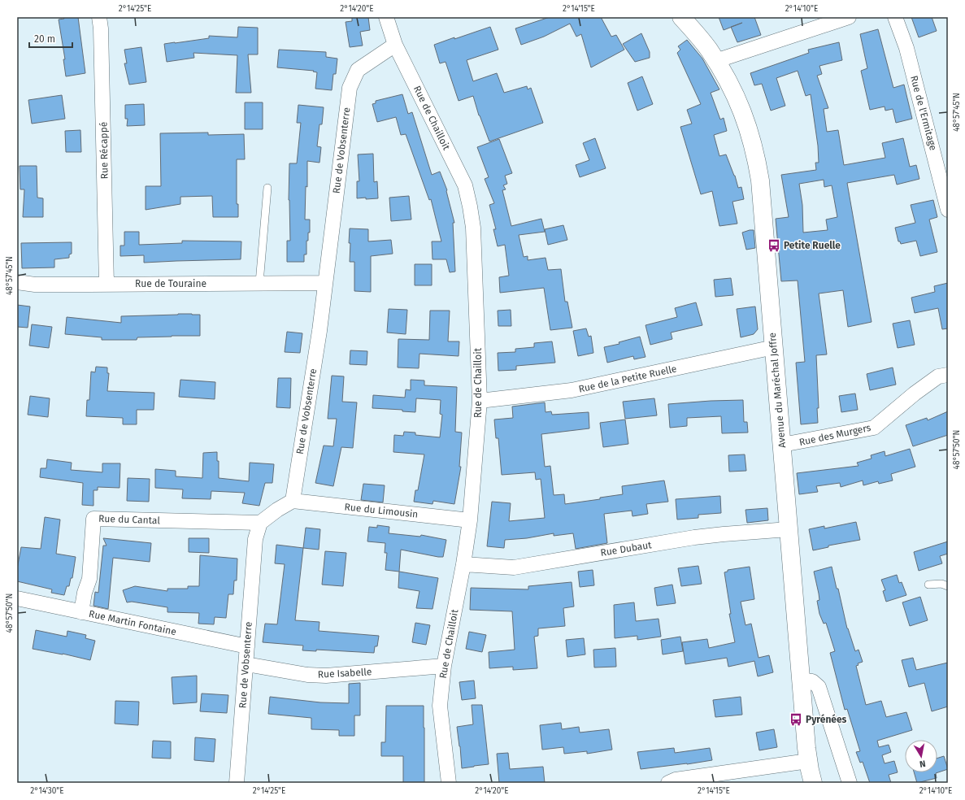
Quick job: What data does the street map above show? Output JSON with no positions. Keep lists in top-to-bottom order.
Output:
{
  "streets": {
    "street": [
      "Rue de l'Ermitage",
      "Rue de Chailloit",
      "Rue Récappé",
      "Rue de Vobsenterre",
      "Rue de Touraine",
      "Rue de la Petite Ruelle",
      "Avenue du Maréchal Joffre",
      "Rue des Murgers",
      "Rue du Limousin",
      "Rue du Cantal",
      "Rue Dubaut",
      "Rue Martin Fontaine",
      "Rue Isabelle"
    ]
  },
  "crossings": [
    ["Rue de Chailloit", "Rue de Vobsenterre"],
    ["Rue de Chailloit", "Rue de la Petite Ruelle"],
    ["Rue de Chailloit", "Rue du Limousin"],
    ["Rue de Chailloit", "Rue Dubaut"],
    ["Rue de Chailloit", "Rue Isabelle"],
    ["Rue Récappé", "Rue de Touraine"],
    ["Rue de Vobsenterre", "Rue de Touraine"],
    ["Rue de Vobsenterre", "Rue du Limousin"],
    ["Rue de Vobsenterre", "Rue du Cantal"],
    ["Rue de Vobsenterre", "Rue Martin Fontaine"],
    ["Rue de Vobsenterre", "Rue Isabelle"],
    ["Rue de la Petite Ruelle", "Avenue du Maréchal Joffre"],
    ["Avenue du Maréchal Joffre", "Rue des Murgers"],
    ["Avenue du Maréchal Joffre", "Rue Dubaut"],
    ["Rue du Cantal", "Rue Martin Fontaine"]
  ],
  "places": {
    "bus stop": ["Petite Ruelle", "Pyrénées"]
  },
  "scale_bar": "20 m",
  "north": "bottom",
  "coordinates": [
    "2°14'25\"E",
    "2°14'20\"E",
    "2°14'15\"E",
    "2°14'10\"E",
    "48°57'45\"N",
    "48°57'50\"N",
    "2°14'30\"E"
  ]
}
